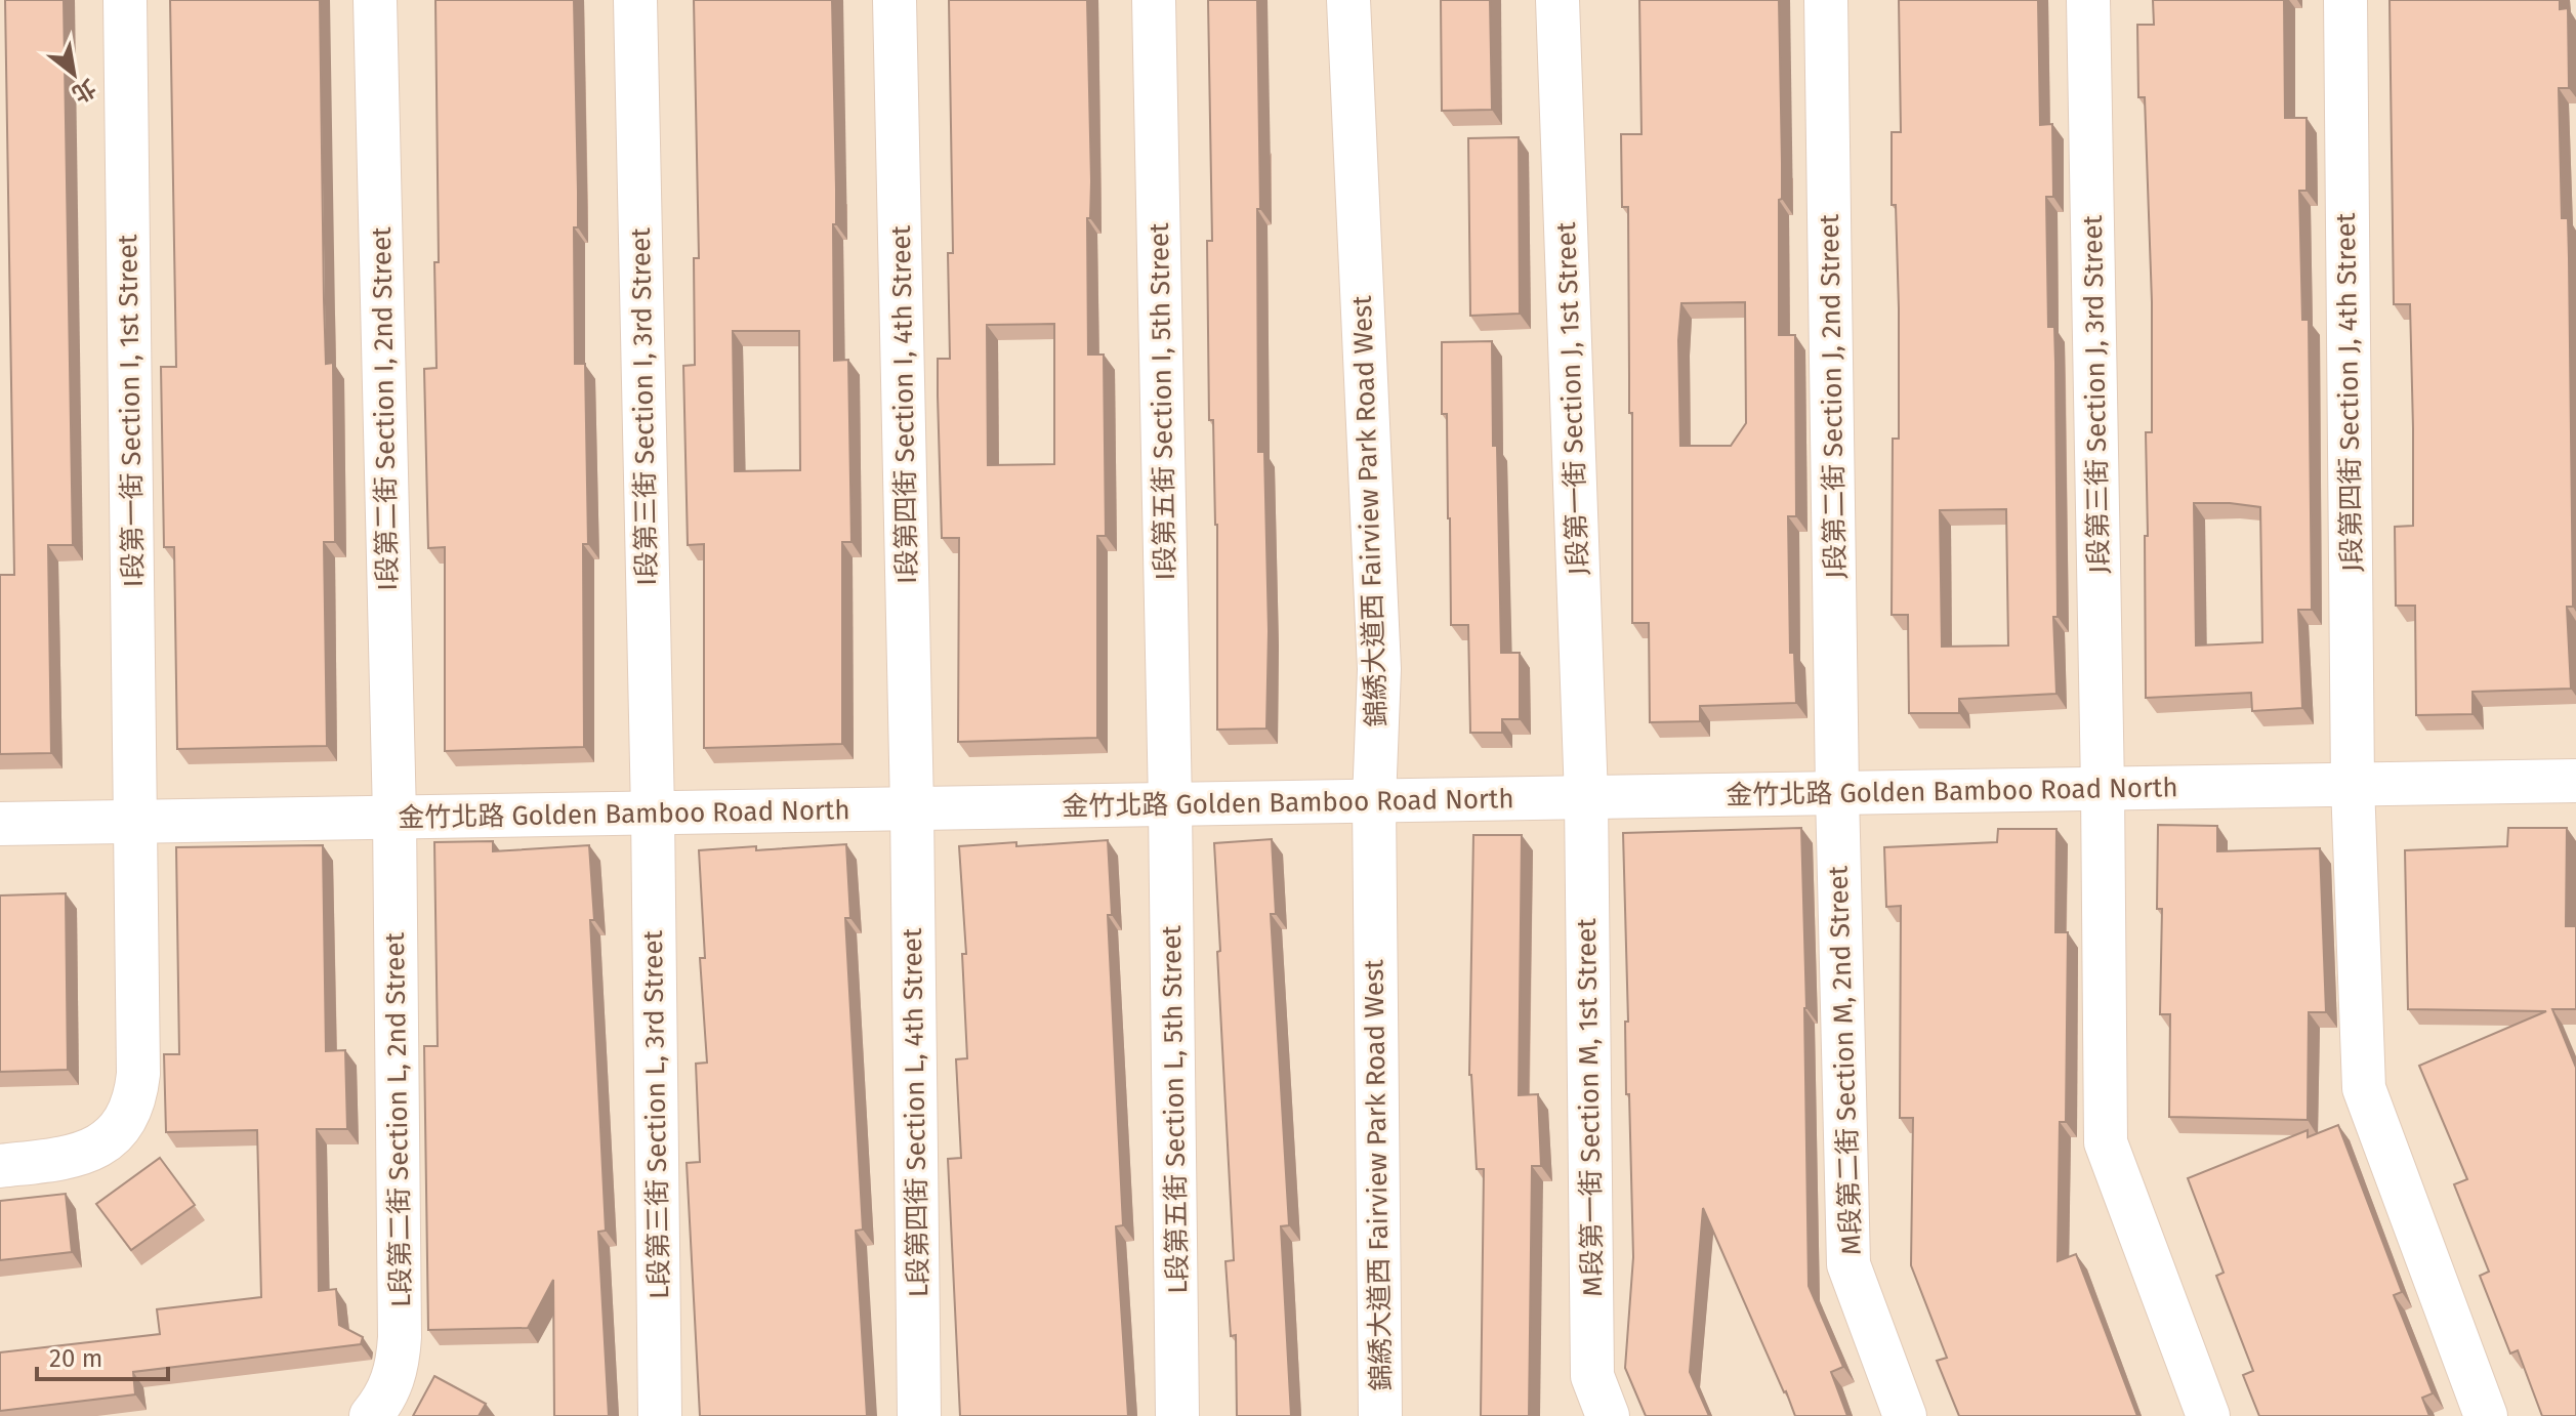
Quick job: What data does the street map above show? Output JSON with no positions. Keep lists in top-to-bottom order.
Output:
{
  "streets": {
    "street": [
      "J段第四街 Section J, 4th Street",
      "J段第三街 Section J, 3rd Street",
      "J段第二街 Section J, 2nd Street",
      "J段第一街 Section J, 1st Street",
      "I段第五街 Section I, 5th Street",
      "I段第四街 Section I, 4th Street",
      "I段第三街 Section I, 3rd Street",
      "I段第二街 Section I, 2nd Street",
      "I段第一街 Section I, 1st Street",
      "錦綉大道西 Fairview Park Road West",
      "金竹北路 Golden Bamboo Road North",
      "M段第二街 Section M, 2nd Street",
      "M段第一街 Section M, 1st Street",
      "L段第五街 Section L, 5th Street",
      "L段第四街 Section L, 4th Street",
      "L段第三街 Section L, 3rd Street",
      "L段第二街 Section L, 2nd Street"
    ]
  },
  "crossings": [
    ["J段第四街 Section J, 4th Street", "金竹北路 Golden Bamboo Road North"],
    ["J段第三街 Section J, 3rd Street", "金竹北路 Golden Bamboo Road North"],
    ["J段第二街 Section J, 2nd Street", "金竹北路 Golden Bamboo Road North"],
    ["J段第二街 Section J, 2nd Street", "M段第二街 Section M, 2nd Street"],
    ["J段第一街 Section J, 1st Street", "金竹北路 Golden Bamboo Road North"],
    ["J段第一街 Section J, 1st Street", "M段第一街 Section M, 1st Street"],
    ["I段第五街 Section I, 5th Street", "金竹北路 Golden Bamboo Road North"],
    ["I段第五街 Section I, 5th Street", "L段第五街 Section L, 5th Street"],
    ["I段第四街 Section I, 4th Street", "金竹北路 Golden Bamboo Road North"],
    ["I段第四街 Section I, 4th Street", "L段第四街 Section L, 4th Street"],
    ["I段第三街 Section I, 3rd Street", "金竹北路 Golden Bamboo Road North"],
    ["I段第三街 Section I, 3rd Street", "L段第三街 Section L, 3rd Street"],
    ["I段第二街 Section I, 2nd Street", "金竹北路 Golden Bamboo Road North"],
    ["I段第二街 Section I, 2nd Street", "L段第二街 Section L, 2nd Street"],
    ["I段第一街 Section I, 1st Street", "金竹北路 Golden Bamboo Road North"],
    ["錦綉大道西 Fairview Park Road West", "金竹北路 Golden Bamboo Road North"],
    ["金竹北路 Golden Bamboo Road North", "M段第二街 Section M, 2nd Street"],
    ["金竹北路 Golden Bamboo Road North", "M段第一街 Section M, 1st Street"],
    ["金竹北路 Golden Bamboo Road North", "L段第五街 Section L, 5th Street"],
    ["金竹北路 Golden Bamboo Road North", "L段第四街 Section L, 4th Street"],
    ["金竹北路 Golden Bamboo Road North", "L段第三街 Section L, 3rd Street"],
    ["金竹北路 Golden Bamboo Road North", "L段第二街 Section L, 2nd Street"]
  ],
  "scale_bar": "20 m",
  "north": "bottom right"
}
